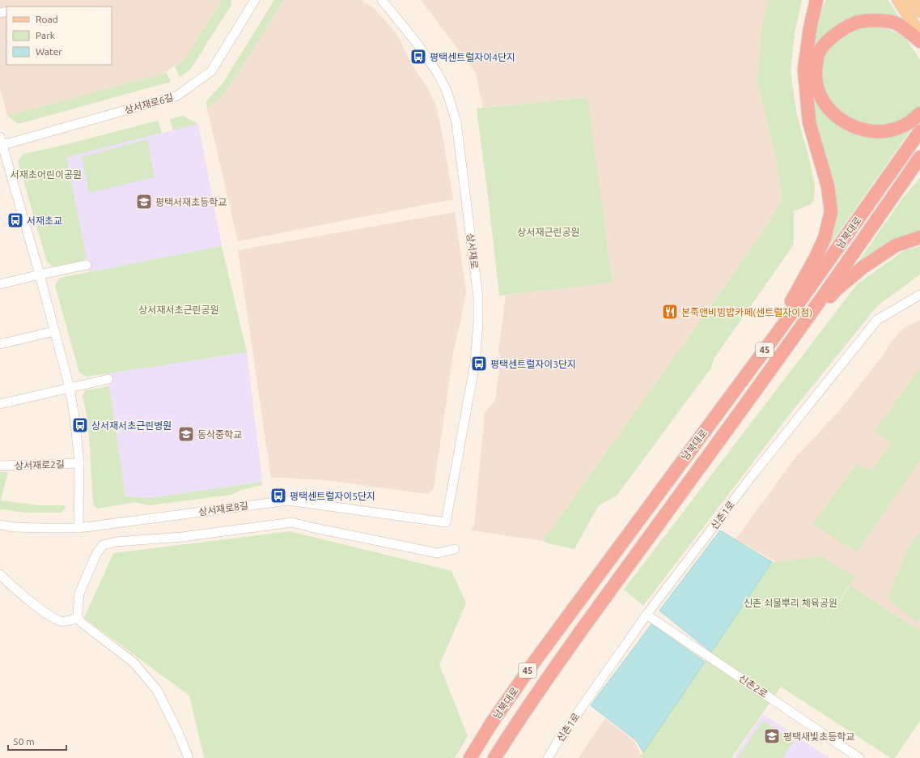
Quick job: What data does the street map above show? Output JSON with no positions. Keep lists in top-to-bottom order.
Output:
{
  "streets": {
    "highway": ["남북대로", "45"],
    "street": [
      "상서재로6길",
      "상서재로",
      "상서재로2길",
      "상서재로8길",
      "신촌1로",
      "신촌2로"
    ]
  },
  "crossings": [
    ["상서재로6길", "상서재로2길"],
    ["상서재로", "상서재로8길"],
    ["상서재로2길", "상서재로8길"],
    ["신촌1로", "신촌2로"]
  ],
  "parks": [
    "서재초어린이공원",
    "상서재근린공원",
    "상서재서초근린공원",
    "신촌 쇠물뿌리 체육공원"
  ],
  "places": {
    "bus stop": [
      "평택센트럴자이4단지",
      "서재초교",
      "평택센트럴자이3단지",
      "상서재서초근린병원",
      "평택센트럴자이5단지"
    ],
    "school or university": ["평택서재초등학교", "동삭중학교", "평택새빛초등학교"],
    "restaurant": ["본죽앤비빔밥카페(센트럴자이점)"]
  },
  "legend": ["Road", "Park", "Water"],
  "scale_bar": "50 m"
}
